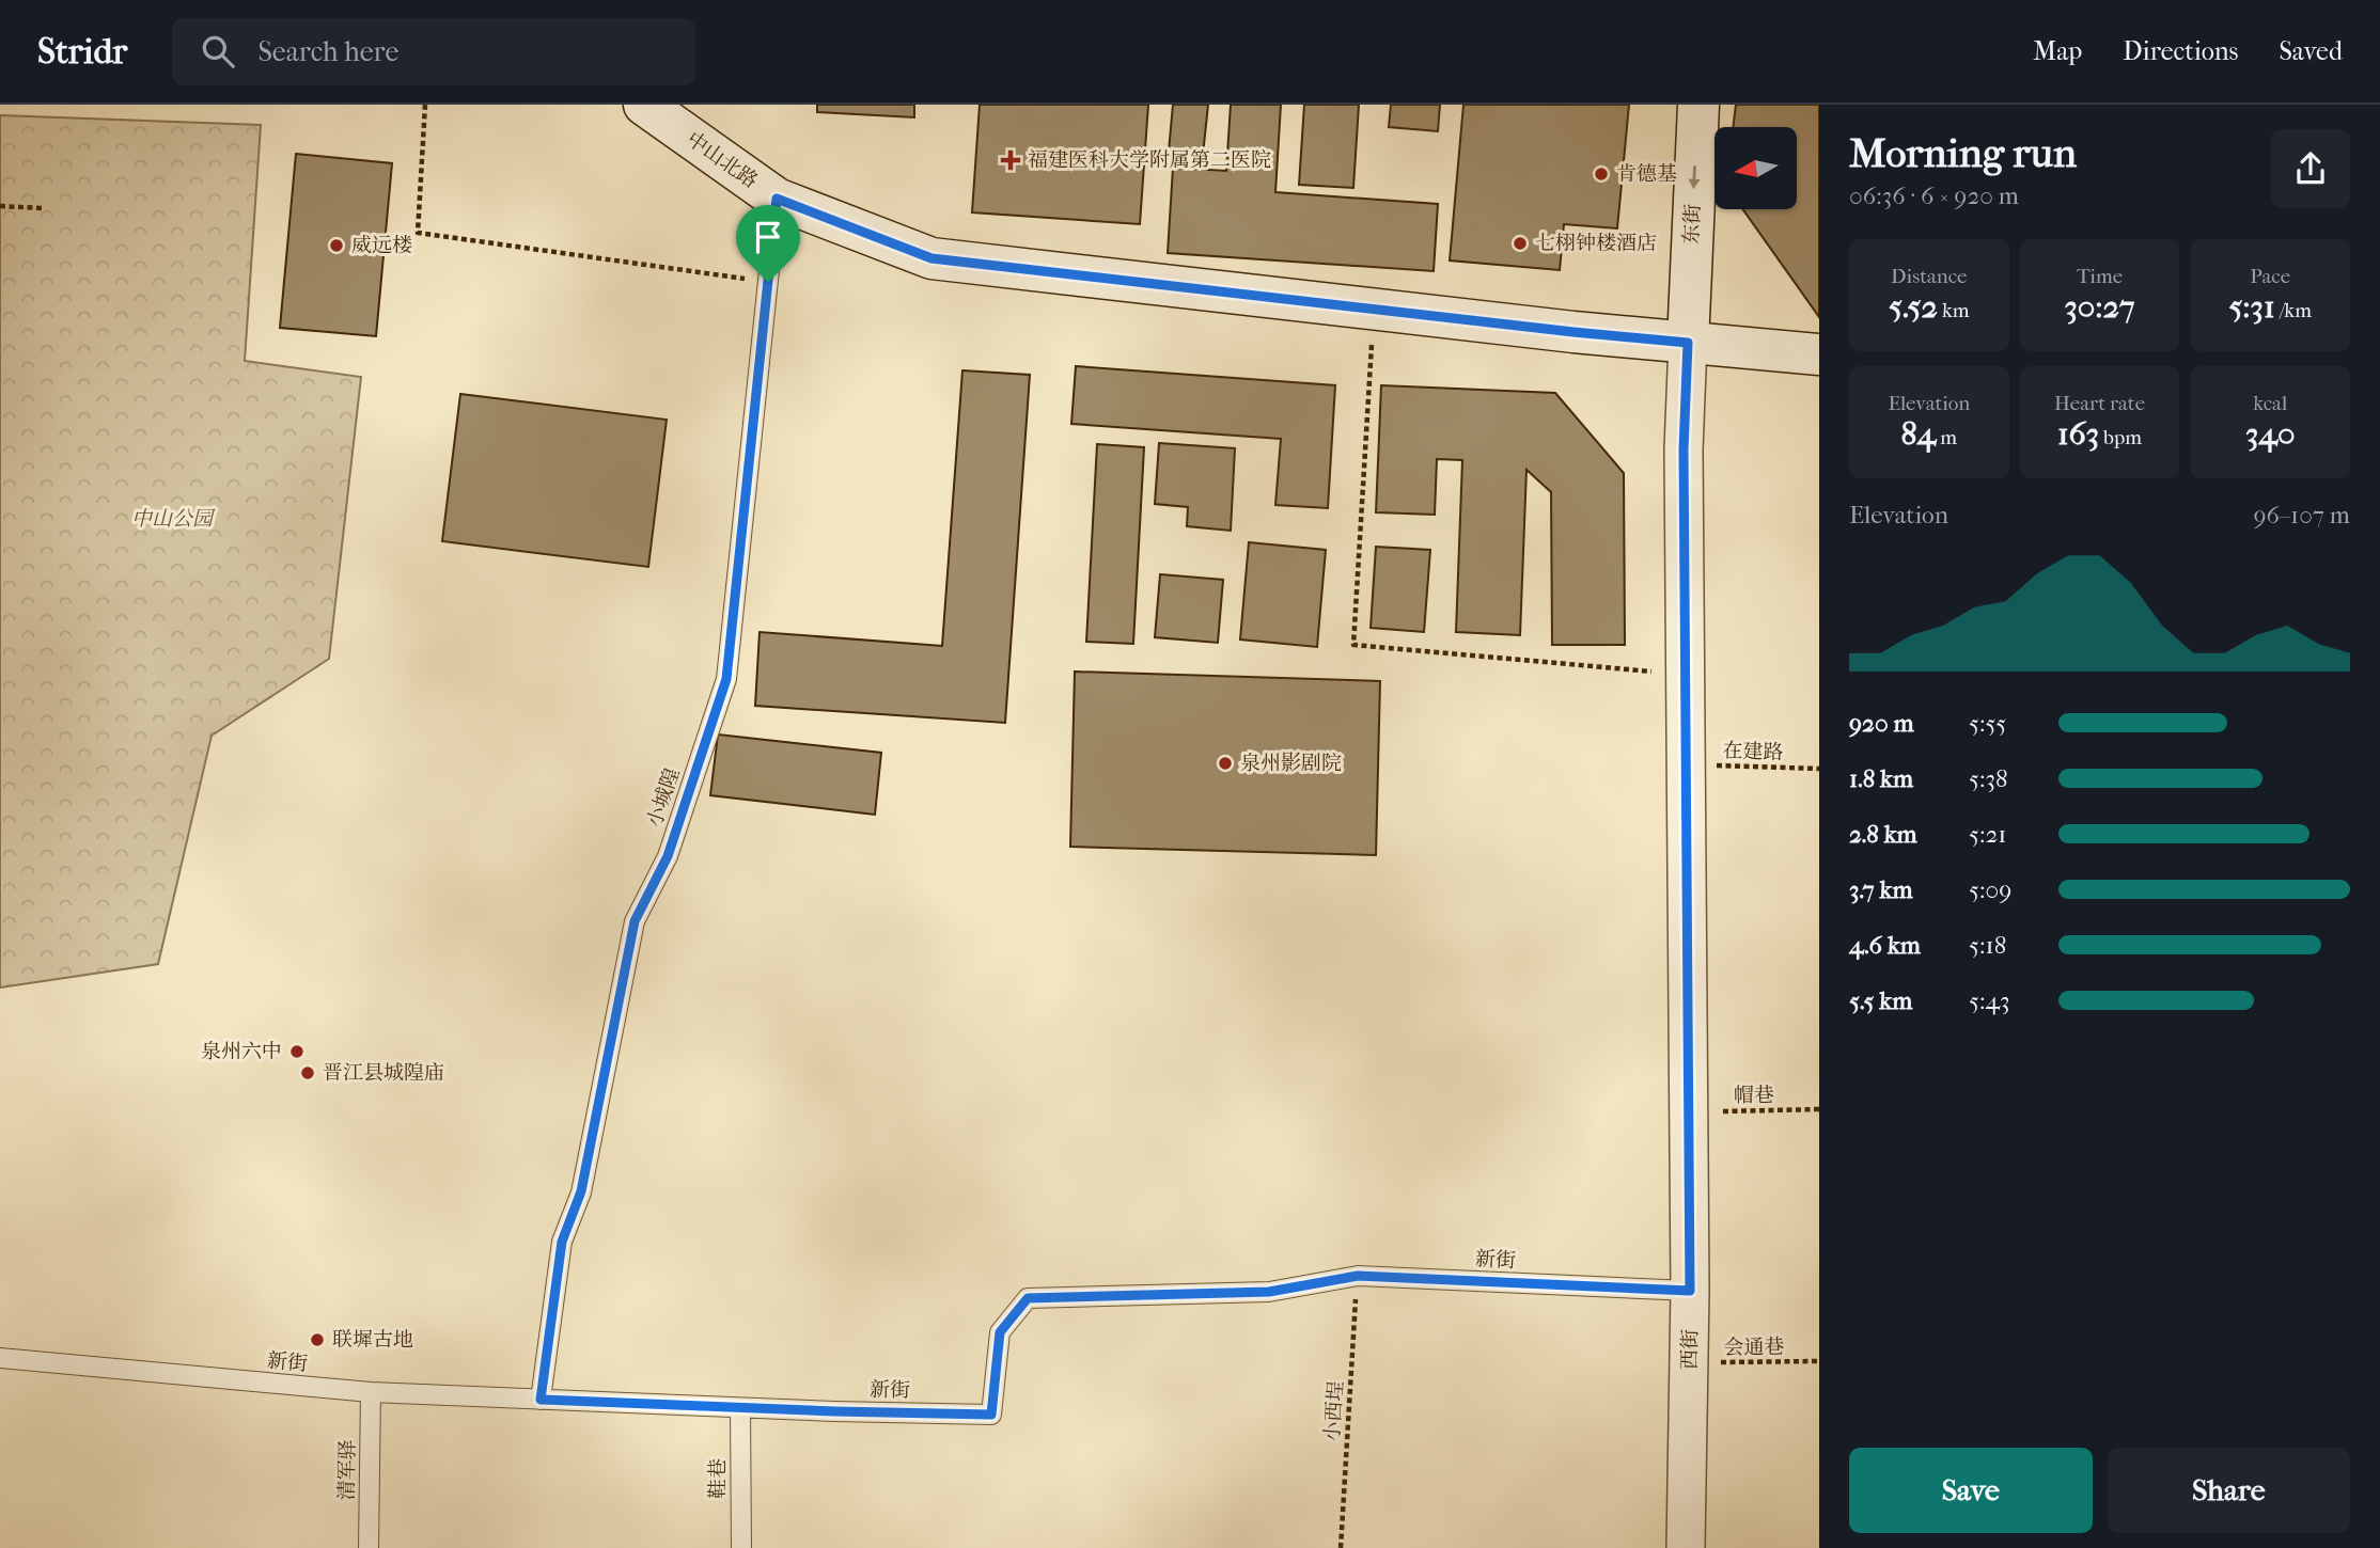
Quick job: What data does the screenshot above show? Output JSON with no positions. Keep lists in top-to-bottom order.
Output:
{
  "streets": {
    "street": ["中山北路", "东街", "西街"],
    "lane": [
      "小城隍",
      "新街",
      "清军驿",
      "鞋巷"
    ],
    "path": [
      "在建路",
      "帽巷",
      "会通巷",
      "小西埕"
    ]
  },
  "crossings": [
    ["中山北路", "东街"],
    ["中山北路", "小城隍"],
    ["中山北路", "西街"],
    ["东街", "西街"],
    ["在建路", "西街"],
    ["小城隍", "新街"],
    ["帽巷", "西街"],
    ["新街", "西街"],
    ["新街", "小西埕"],
    ["新街", "清军驿"],
    ["新街", "鞋巷"],
    ["会通巷", "西街"]
  ],
  "one_way": ["东街"],
  "parks": ["中山公园"],
  "places": {
    "health": ["福建医科大学附属第二医院"],
    "other": [
      "肯德基",
      "七栩钟楼酒店",
      "威远楼",
      "泉州影剧院",
      "泉州六中",
      "晋江县城隍庙",
      "联墀古地"
    ]
  },
  "north": "left",
  "page": {
    "header": "Stridr",
    "search": "Search here",
    "nav": ["Map", "Directions", "Saved"],
    "heading": ["Morning run", "06:36 · 6 × 920 m"],
    "stats": [
      ["Distance", "5.52 km"],
      ["Time", "30:27"],
      ["Pace", "5:31 /km"],
      ["Elevation", "84 m"],
      ["Heart rate", "163 bpm"],
      ["kcal", "340"]
    ],
    "chart": ["Elevation", "96–107 m"],
    "list": [
      {
        "name": "920 m",
        "note": "5:55"
      },
      {
        "name": "1.8 km",
        "note": "5:38"
      },
      {
        "name": "2.8 km",
        "note": "5:21"
      },
      {
        "name": "3.7 km",
        "note": "5:09"
      },
      {
        "name": "4.6 km",
        "note": "5:18"
      },
      {
        "name": "5.5 km",
        "note": "5:43"
      }
    ],
    "buttons": ["Save", "Share"]
  }
}
